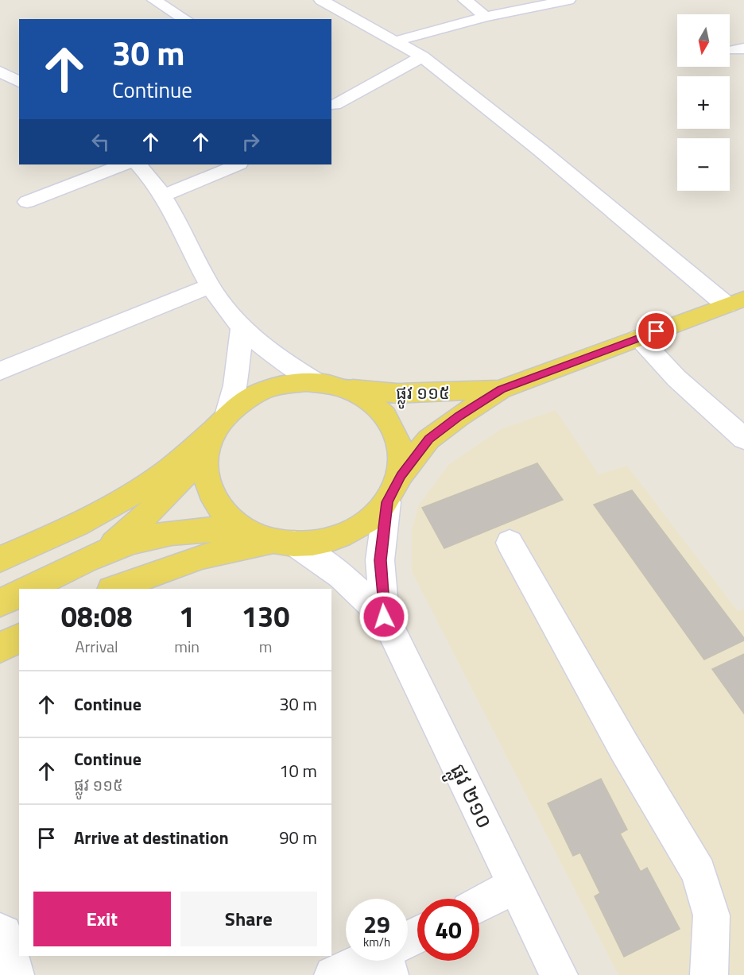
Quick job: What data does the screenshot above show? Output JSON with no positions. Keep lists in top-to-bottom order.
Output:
{
  "streets": {
    "main road": ["ផ្លូវ ១១៥"],
    "street": ["ផ្លូវ ២១០"]
  },
  "north": "bottom",
  "page": {
    "map_buttons": ["+", "−"],
    "turn": ["30 m", "Continue"],
    "eta": [
      "08:08",
      "Arrival",
      "1",
      "min",
      "130",
      "m"
    ],
    "list": [
      {
        "name": "Continue",
        "value": "30 m"
      },
      {
        "name": "Continue",
        "note": "ផ្លូវ ១១៥",
        "value": "10 m"
      },
      {
        "name": "Arrive at destination",
        "value": "90 m"
      }
    ],
    "buttons": ["Exit", "Share"],
    "speed": "29 km/h",
    "limit": "40"
  }
}
